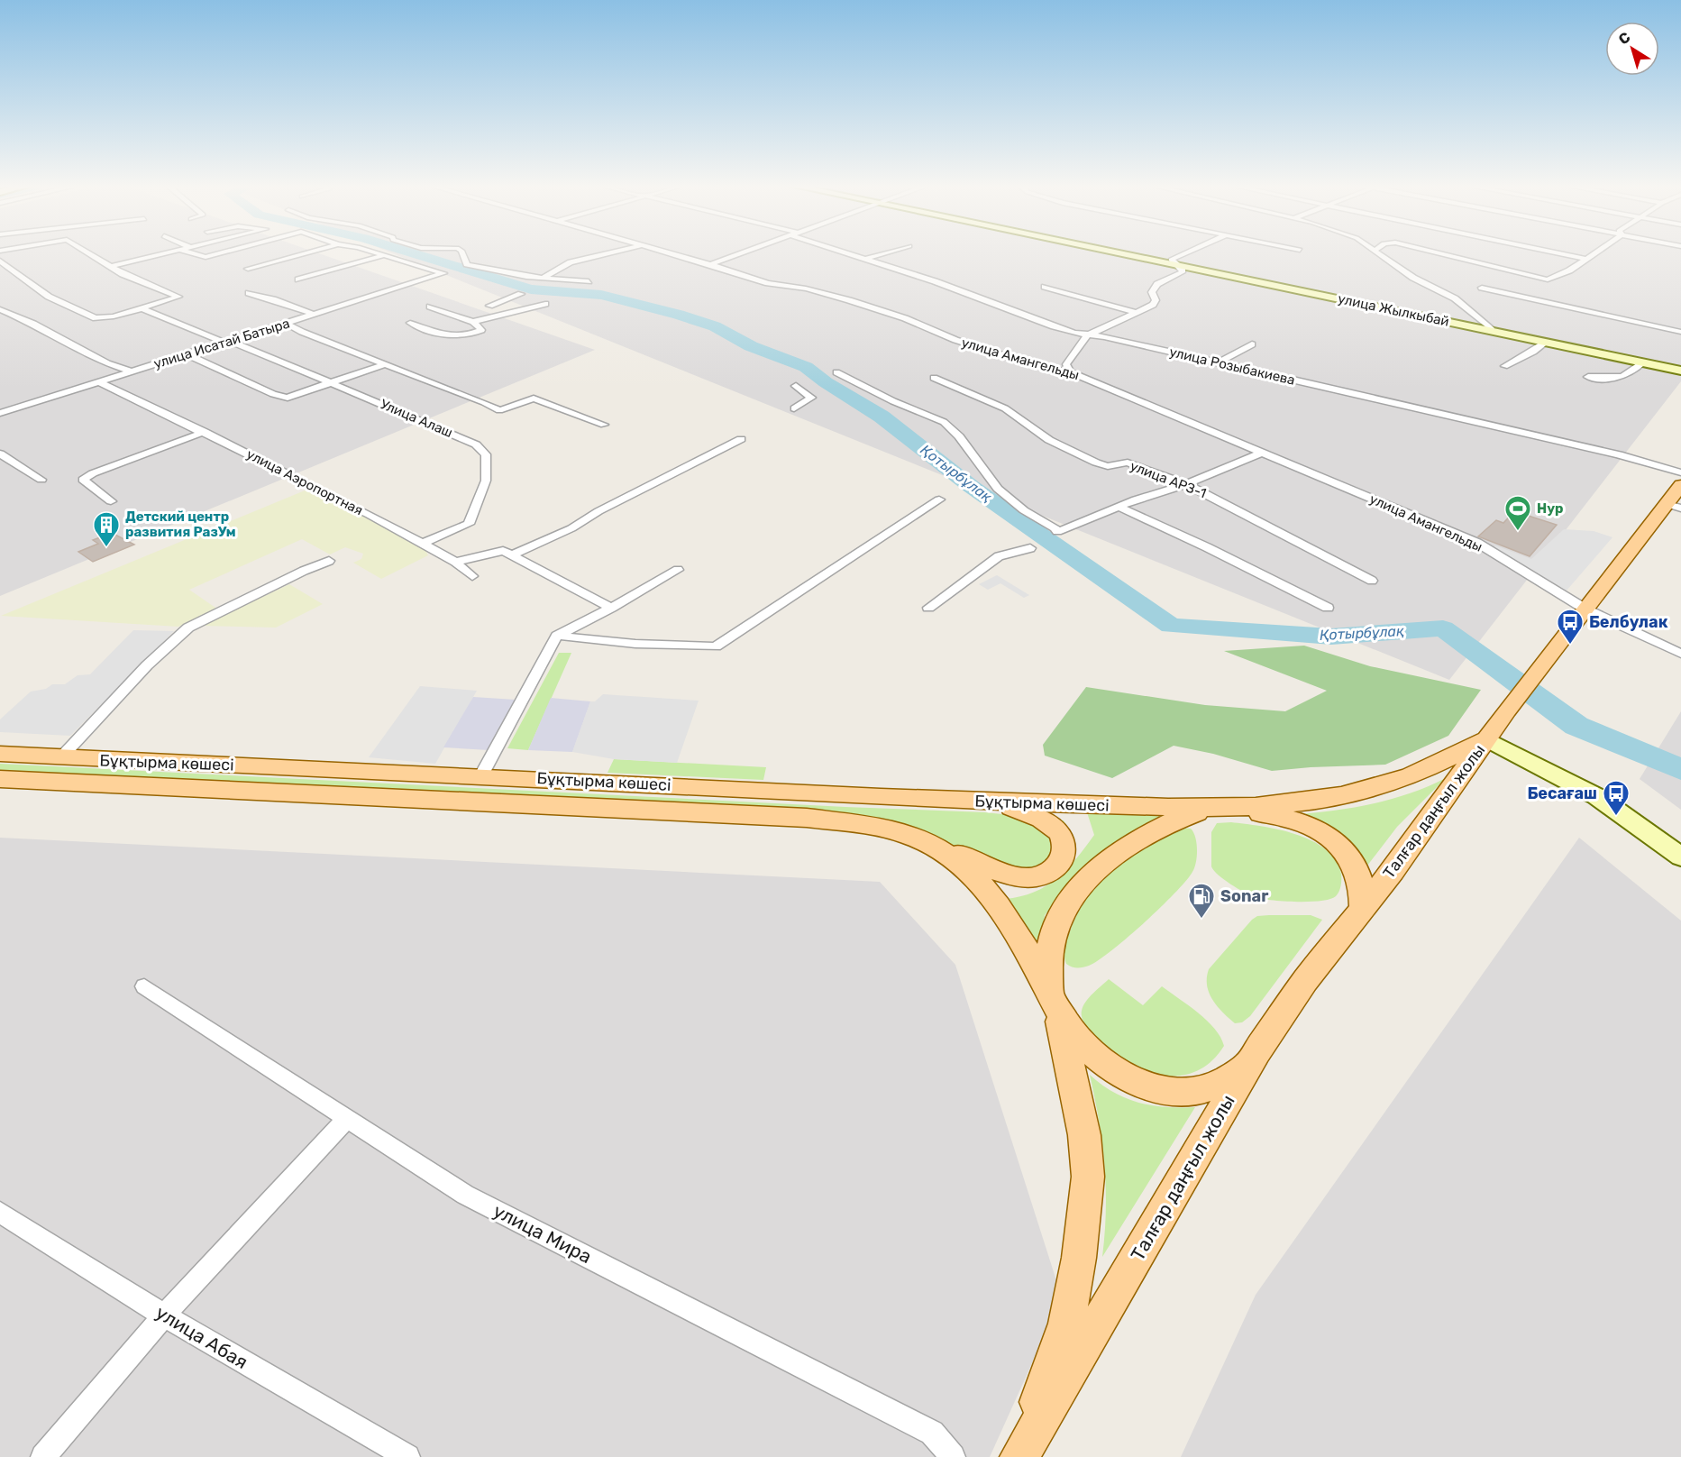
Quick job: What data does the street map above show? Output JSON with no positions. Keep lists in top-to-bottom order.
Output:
{
  "streets": {
    "main road": ["Бұқтырма көшесі", "Талғар даңғыл жолы"],
    "street": [
      "улица Жылкыбай",
      "улица Исатай Батыра",
      "улица Амангельды",
      "улица Розыбакиева",
      "Улица Алаш",
      "улица АРЗ-1",
      "улица Аэропортная",
      "улица Мира",
      "улица Абая"
    ]
  },
  "crossings": [
    ["улица Исатай Батыра", "Улица Алаш"],
    ["улица Исатай Батыра", "улица Аэропортная"],
    ["улица Амангельды", "Талғар даңғыл жолы"],
    ["Улица Алаш", "улица Аэропортная"],
    ["Бұқтырма көшесі", "Талғар даңғыл жолы"]
  ],
  "water": ["Қотырбұлақ"],
  "places": {
    "sports": ["Нур"],
    "building": ["Детский центр развития РазУм"],
    "bus stop": ["Белбулак", "Бесағаш"],
    "fuel station": ["Sonar"]
  },
  "north": "top left"
}
